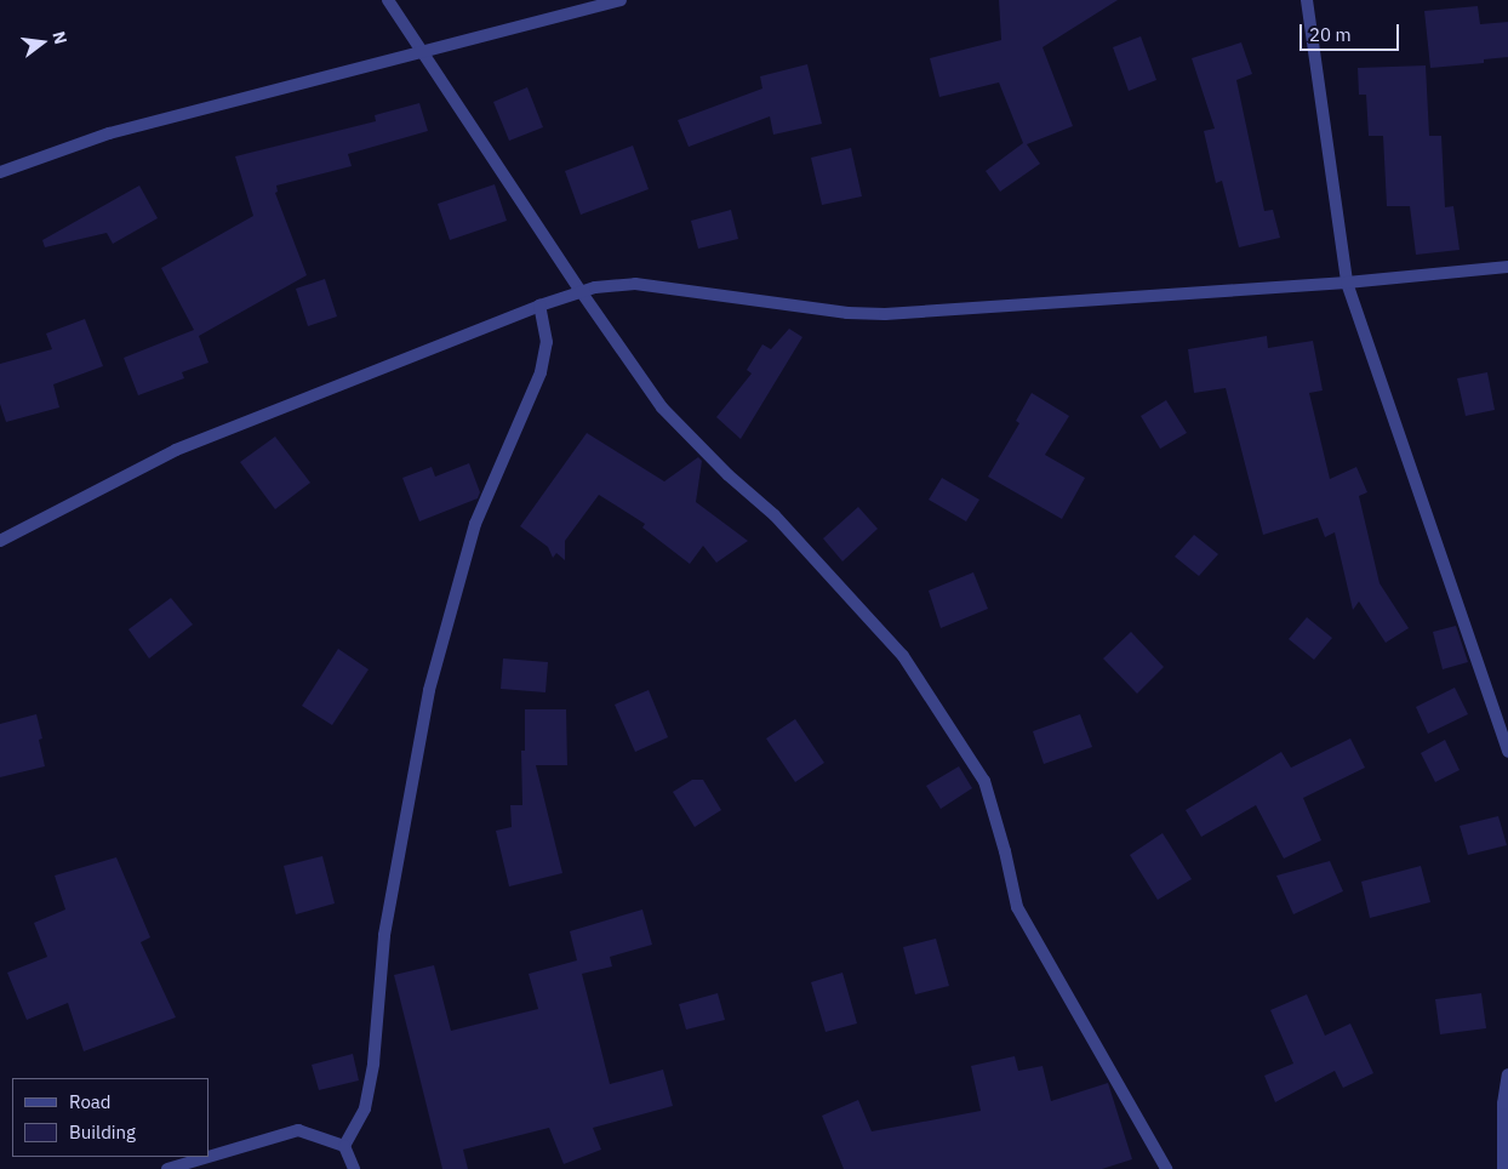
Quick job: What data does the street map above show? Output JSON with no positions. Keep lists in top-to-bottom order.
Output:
{
  "legend": ["Road", "Building"],
  "scale_bar": "20 m",
  "north": "right"
}
